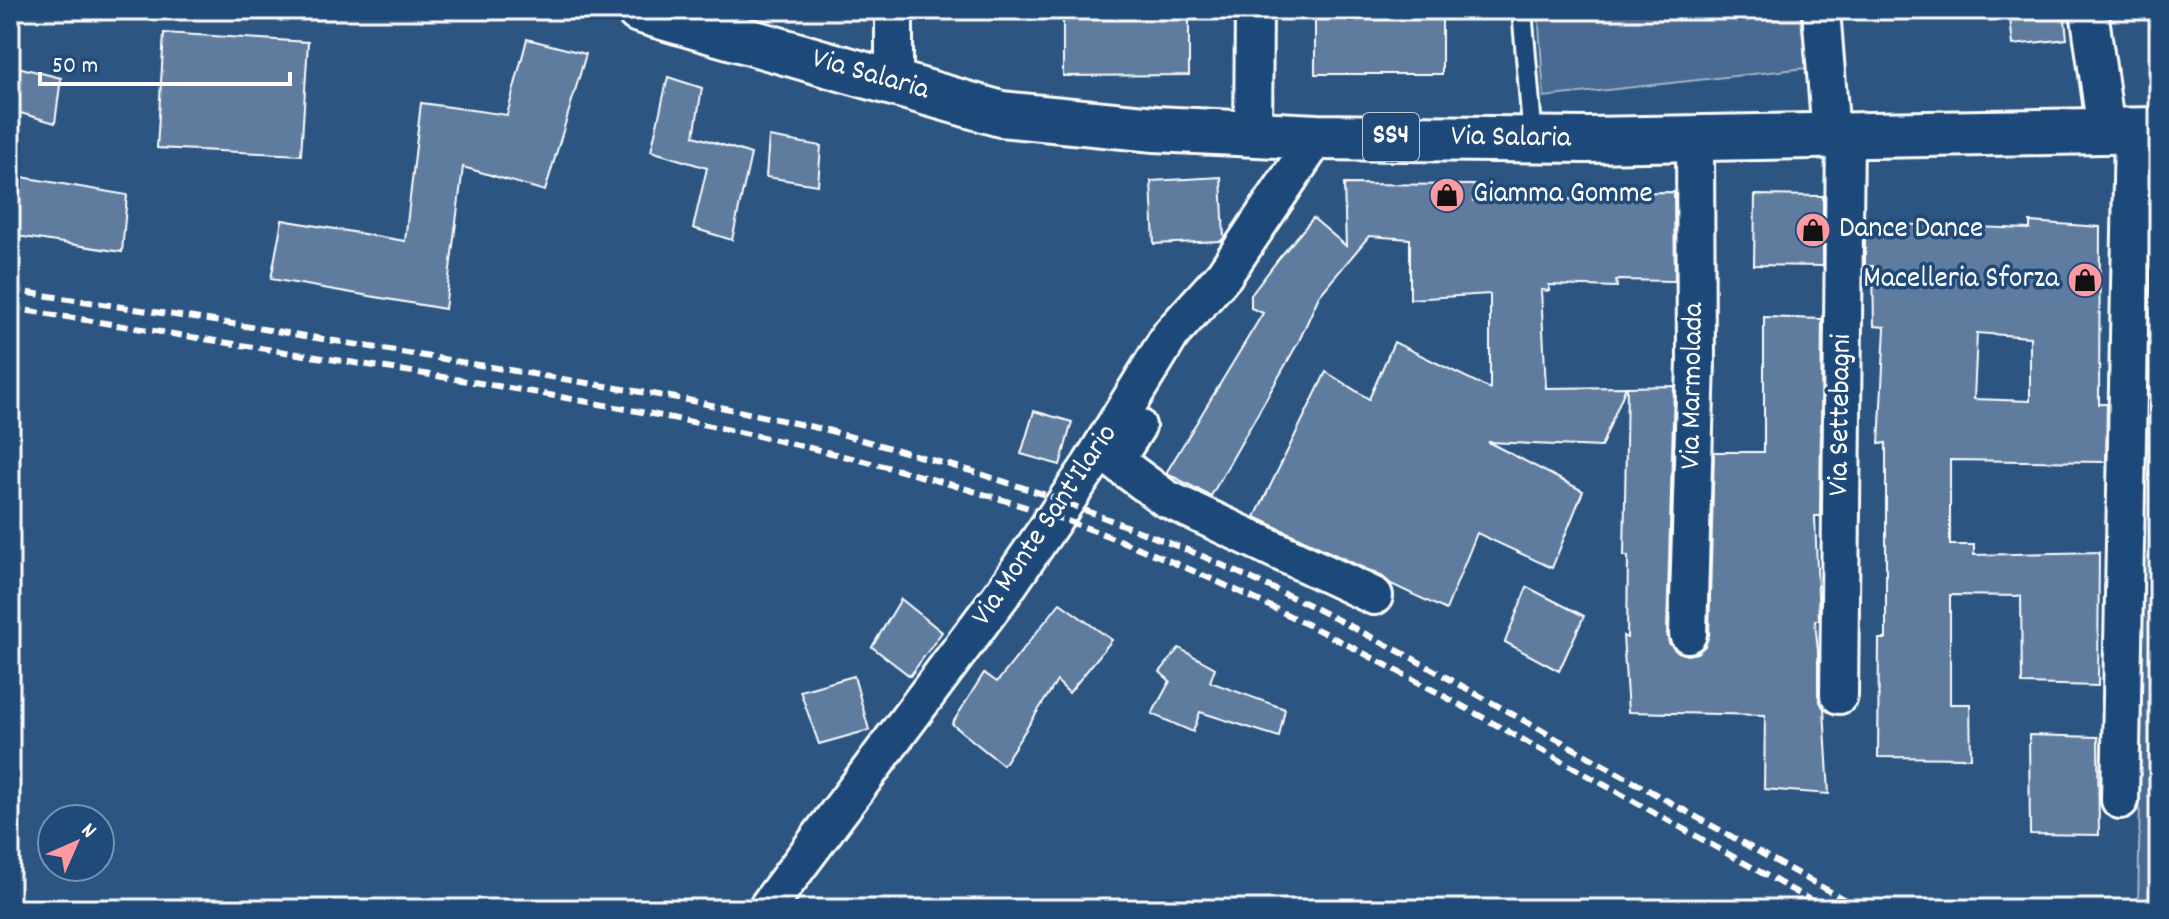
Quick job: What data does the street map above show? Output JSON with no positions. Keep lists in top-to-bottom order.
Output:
{
  "streets": {
    "main road": ["Via Salaria", "SS4"],
    "street": ["Via Marmolada", "Via Settebagni", "Via Monte Sant'Ilario"]
  },
  "crossings": [
    ["Via Salaria", "Via Marmolada"],
    ["Via Salaria", "Via Settebagni"],
    ["Via Salaria", "Via Monte Sant'Ilario"]
  ],
  "places": {
    "shop": ["Giamma Gomme", "Dance Dance", "Macelleria Sforza"]
  },
  "scale_bar": "50 m",
  "north": "top right"
}
